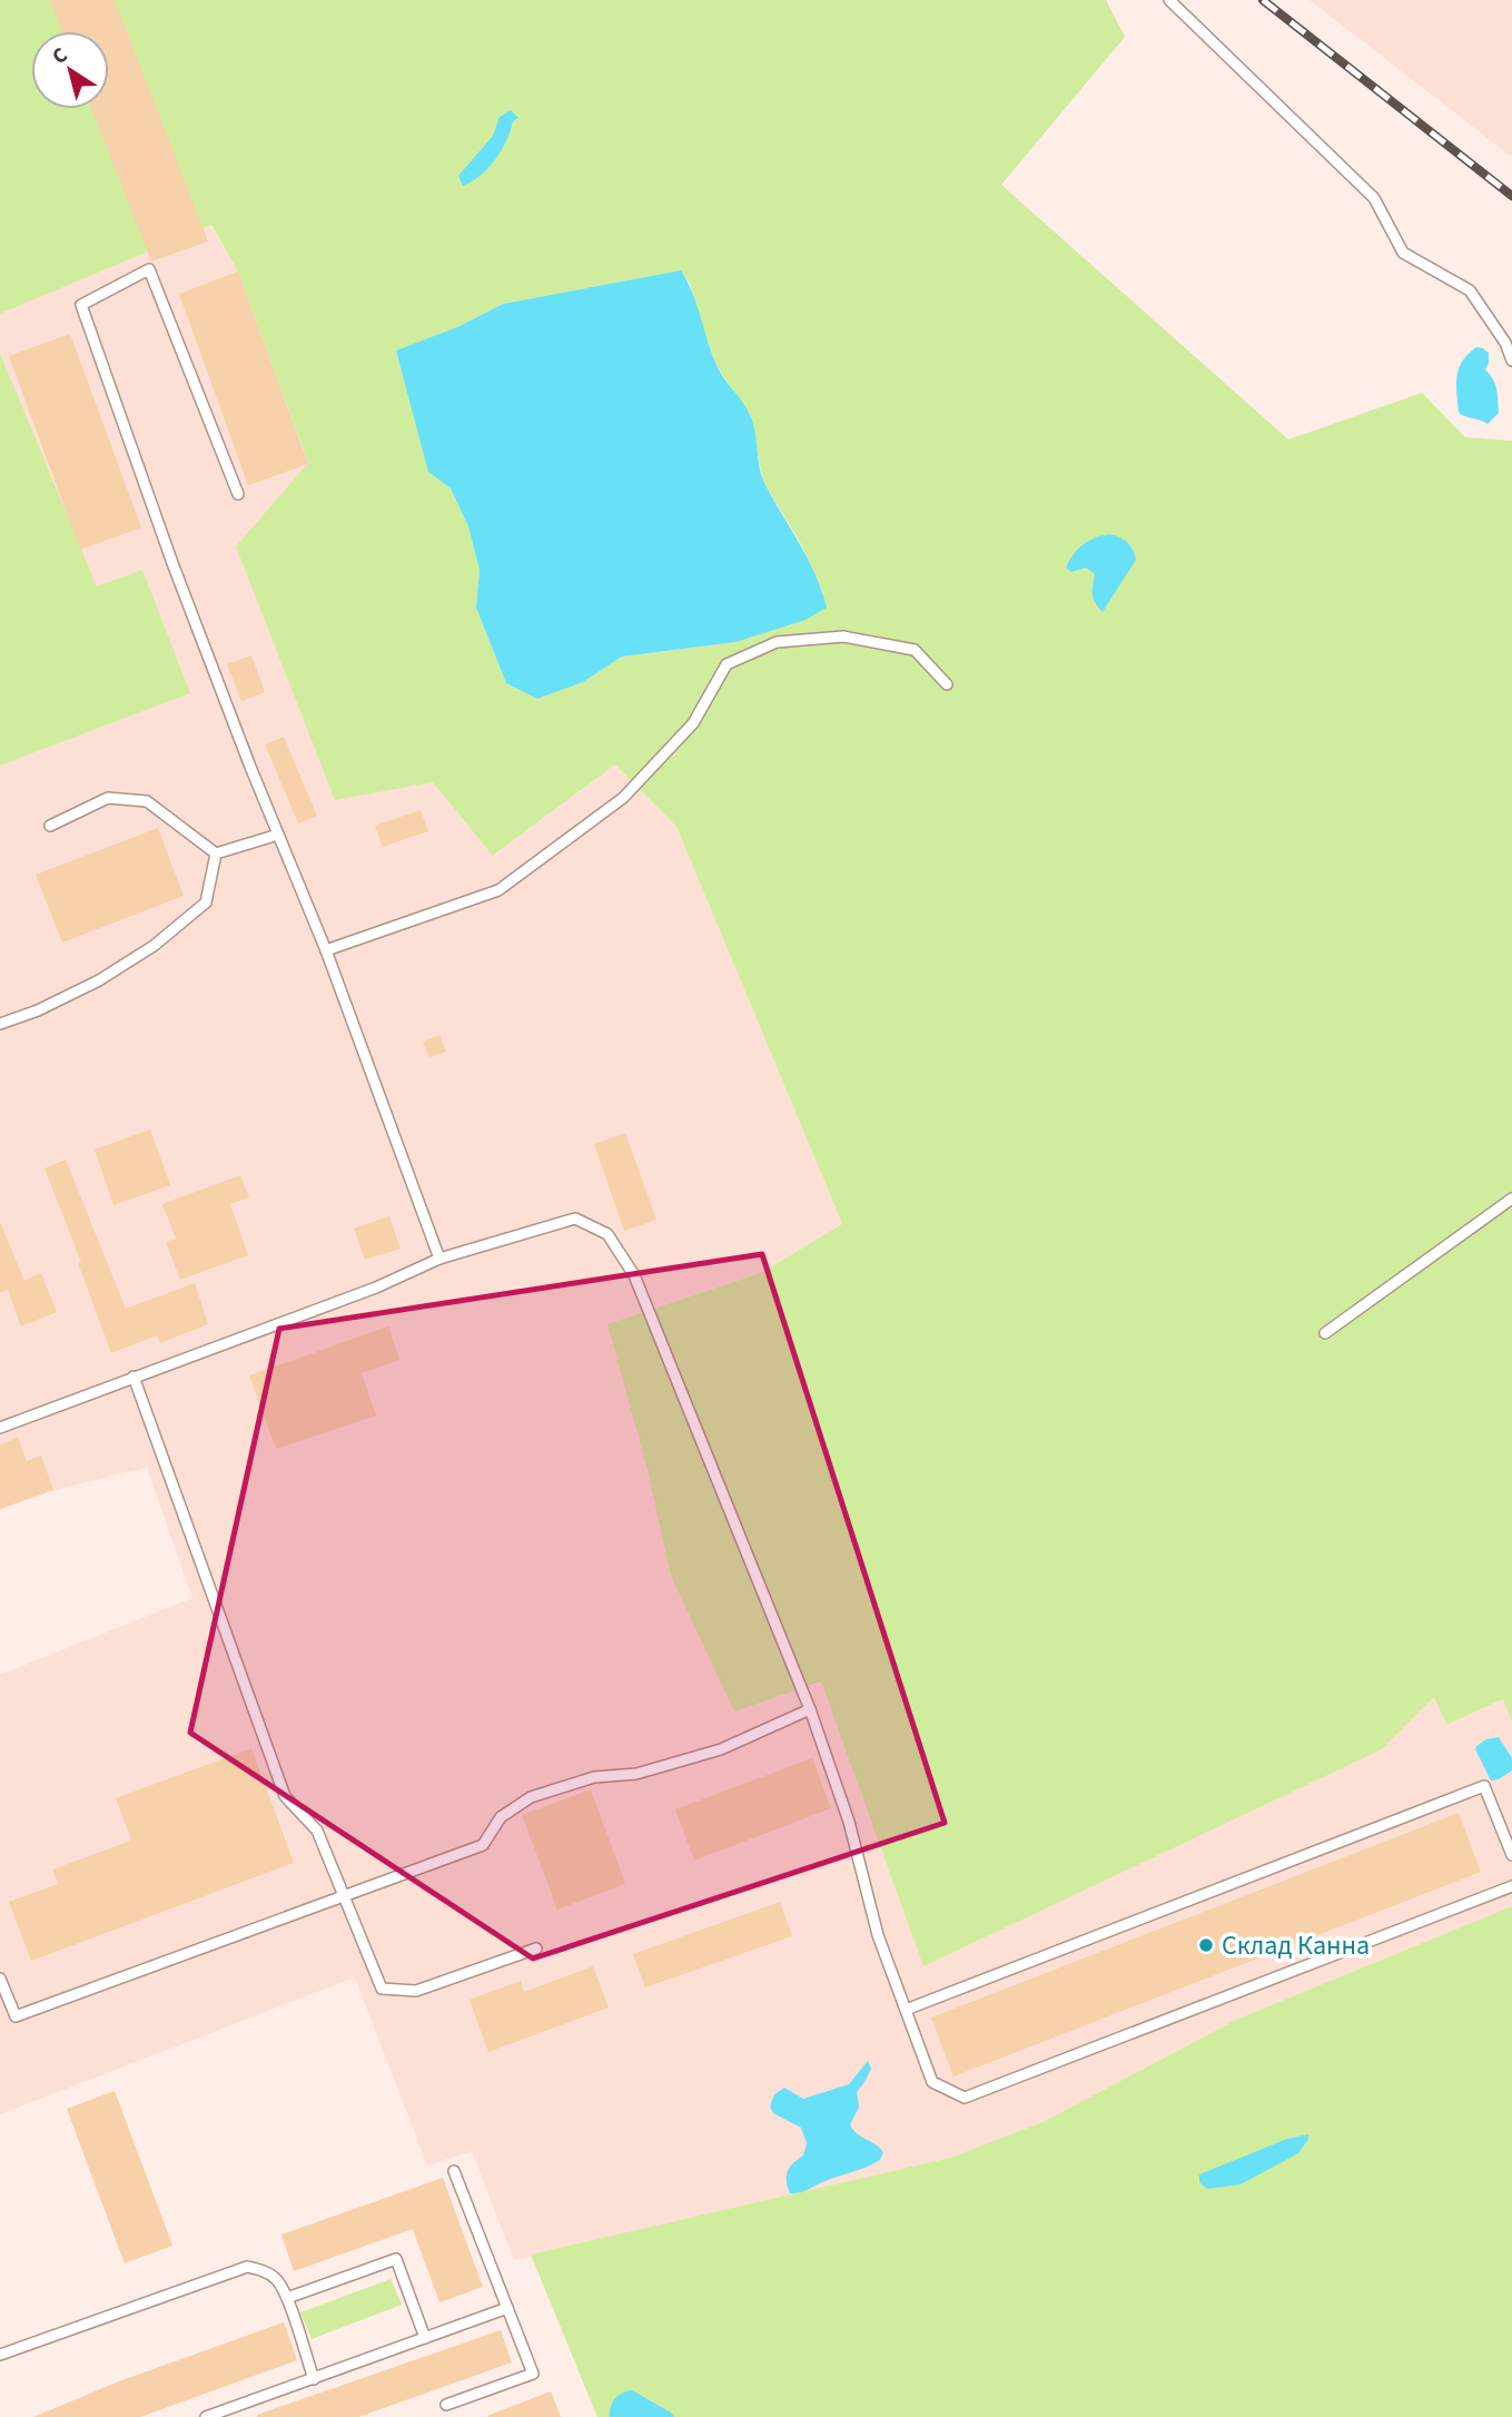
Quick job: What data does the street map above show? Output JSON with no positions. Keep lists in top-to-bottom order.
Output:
{
  "places": ["Склад Канна"],
  "north": "top left"
}
